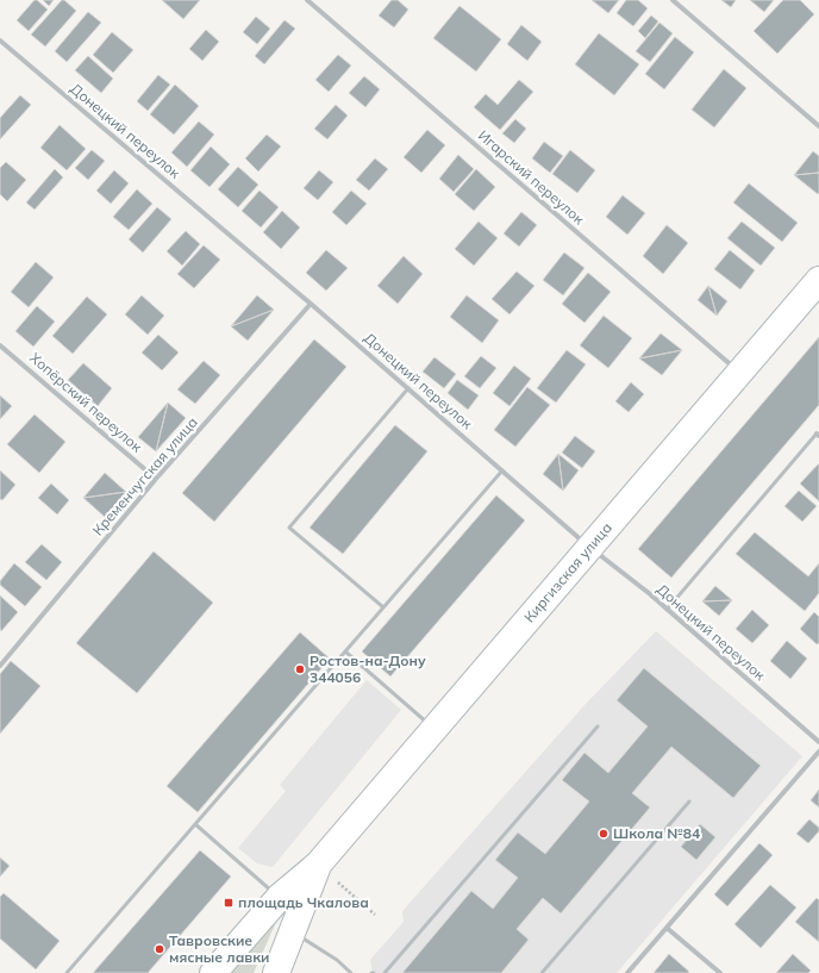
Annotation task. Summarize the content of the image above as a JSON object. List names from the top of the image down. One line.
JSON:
{"streets":{"main road":["Киргизская улица"],"street":["Донецкий переулок","Игарский переулок","Хопёрский переулок","Кременчугская улица"]},"crossings":[["Донецкий переулок","Кременчугская улица"],["Донецкий переулок","Киргизская улица"],["Игарский переулок","Киргизская улица"],["Хопёрский переулок","Кременчугская улица"]],"places":{"other":["Ростов-на-Дону 344056","Школа №84","Тавровские мясные лавки"],"transit":["площадь Чкалова"]}}
